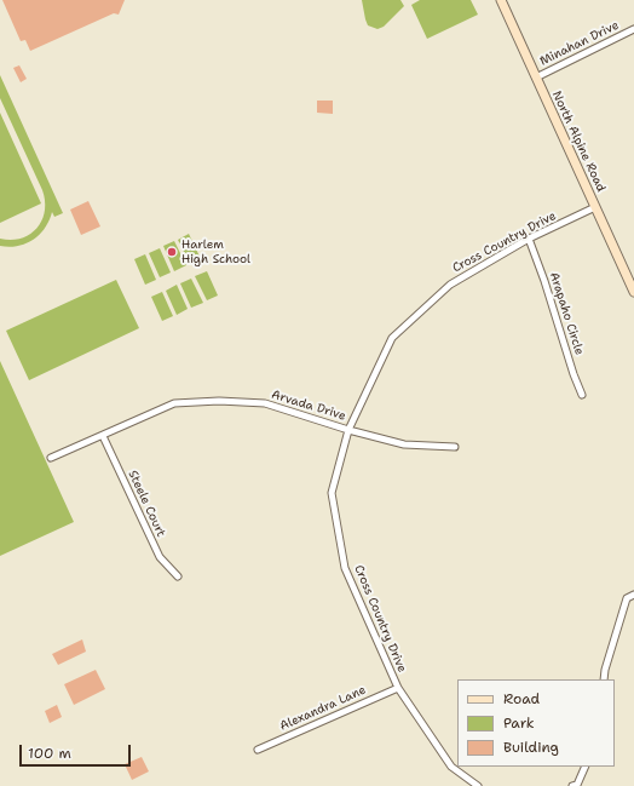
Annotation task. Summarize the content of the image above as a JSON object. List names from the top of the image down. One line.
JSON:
{"streets":{"main road":["North Alpine Road"],"street":["Minahan Drive","Cross Country Drive","Arapaho Circle","Arvada Drive","Steele Court","Alexandra Lane"]},"crossings":[["Minahan Drive","North Alpine Road"],["North Alpine Road","Cross Country Drive"],["Cross Country Drive","Arapaho Circle"],["Cross Country Drive","Arvada Drive"],["Cross Country Drive","Alexandra Lane"],["Arvada Drive","Steele Court"]],"places":["Harlem High School"],"legend":["Road","Park","Building"],"scale_bar":"100 m"}
